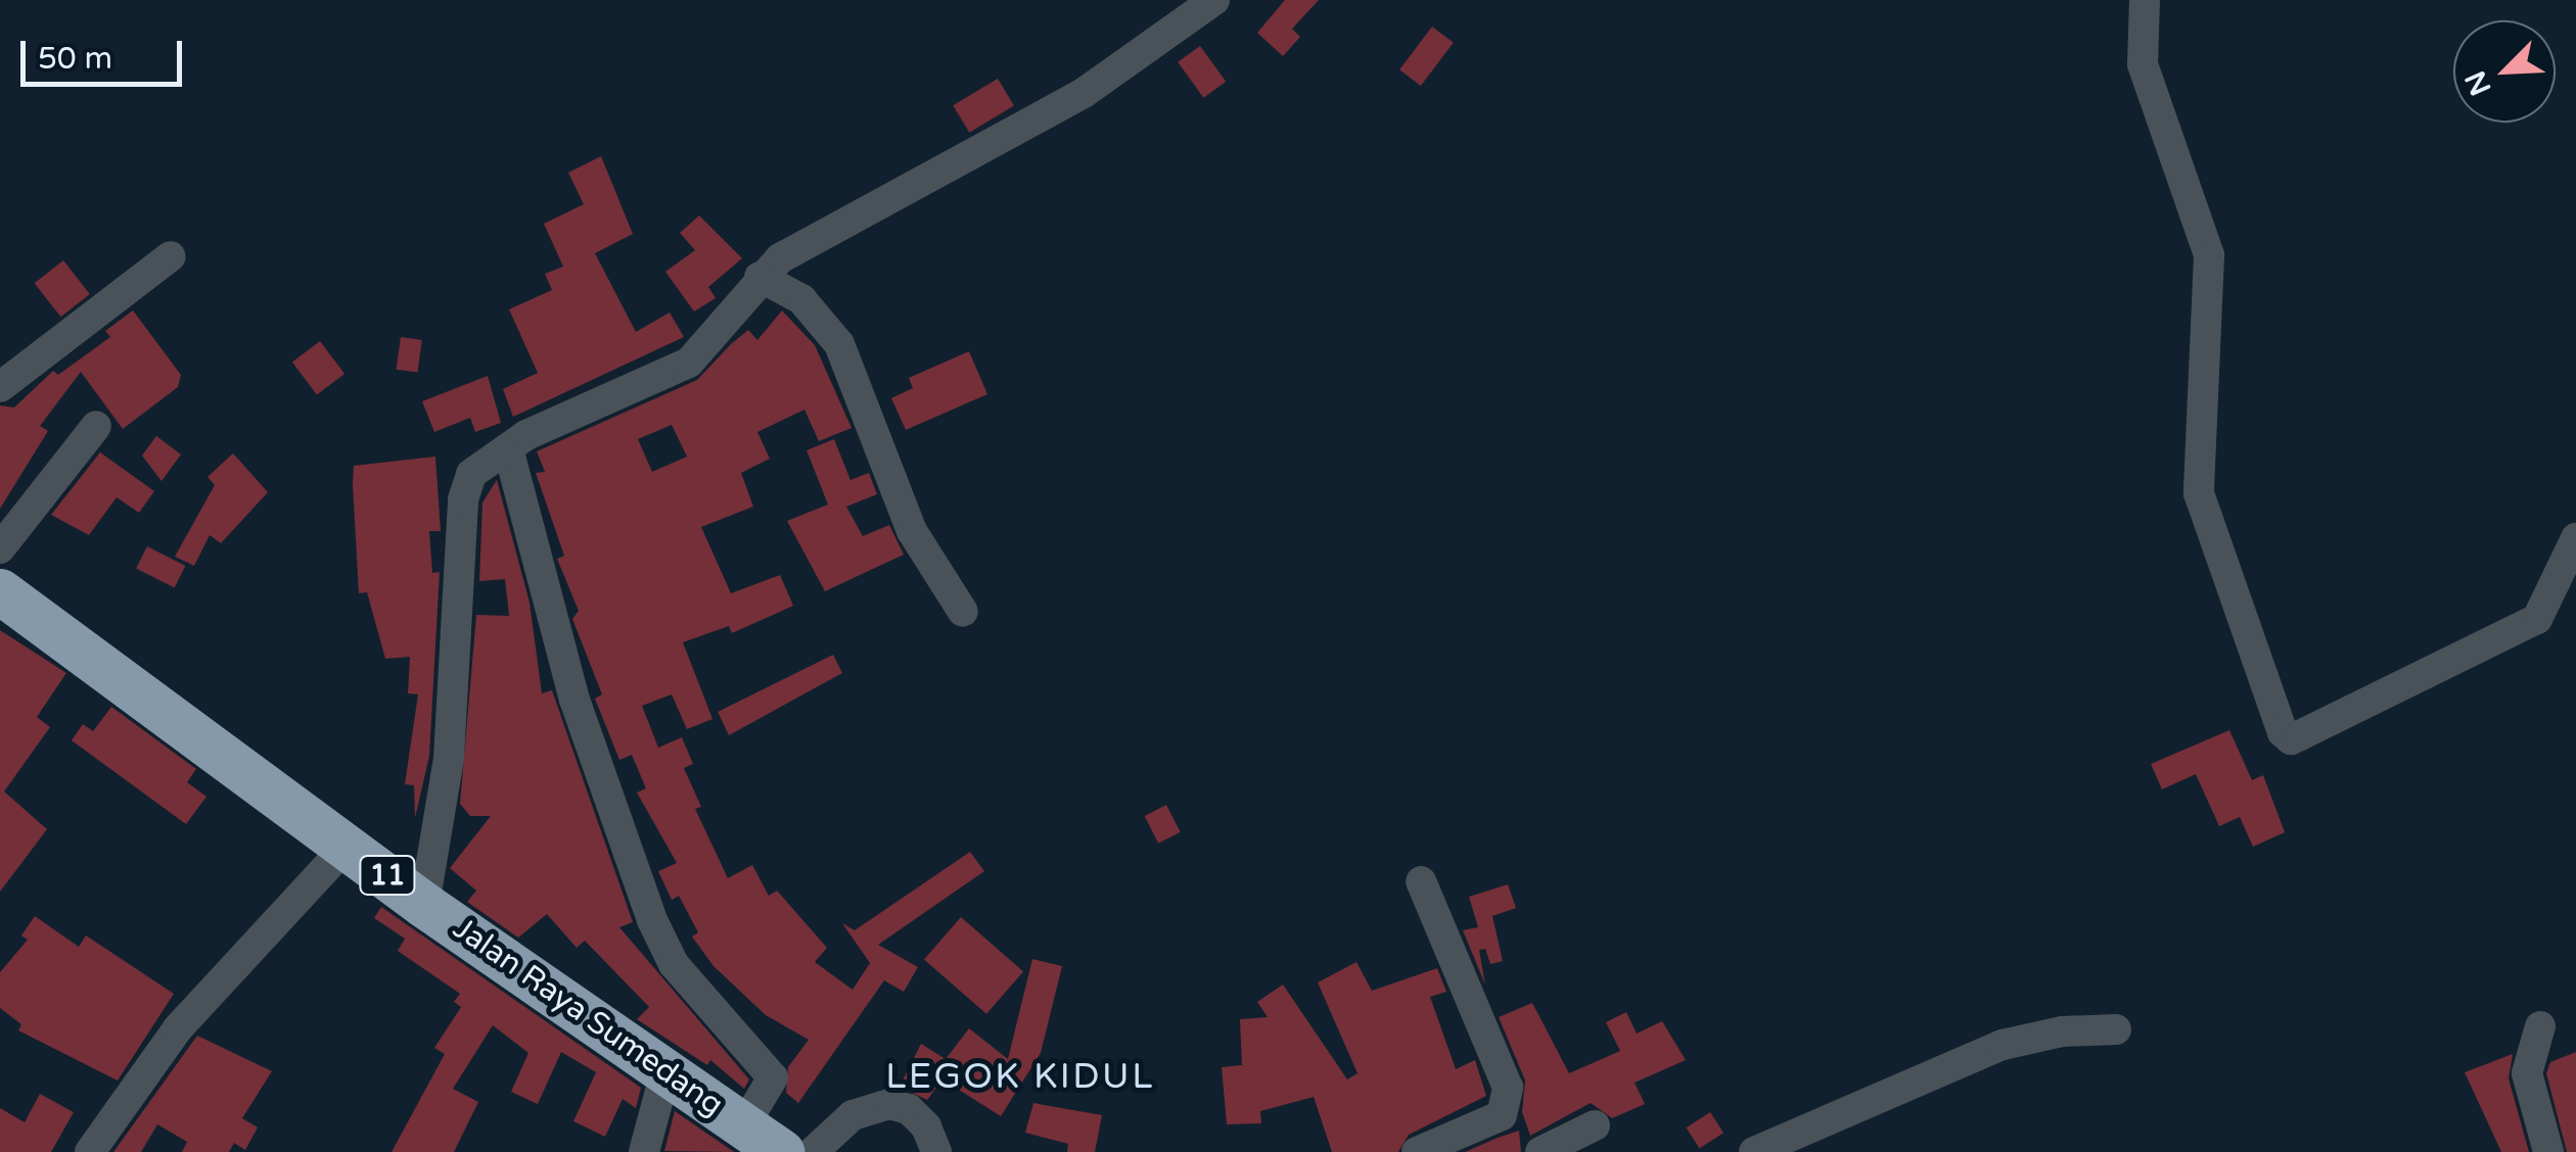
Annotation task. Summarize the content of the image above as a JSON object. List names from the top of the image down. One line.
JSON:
{"streets":{"highway":["11","Jalan Raya Sumedang"]},"districts":["LEGOK KIDUL"],"scale_bar":"50 m","north":"bottom left"}
